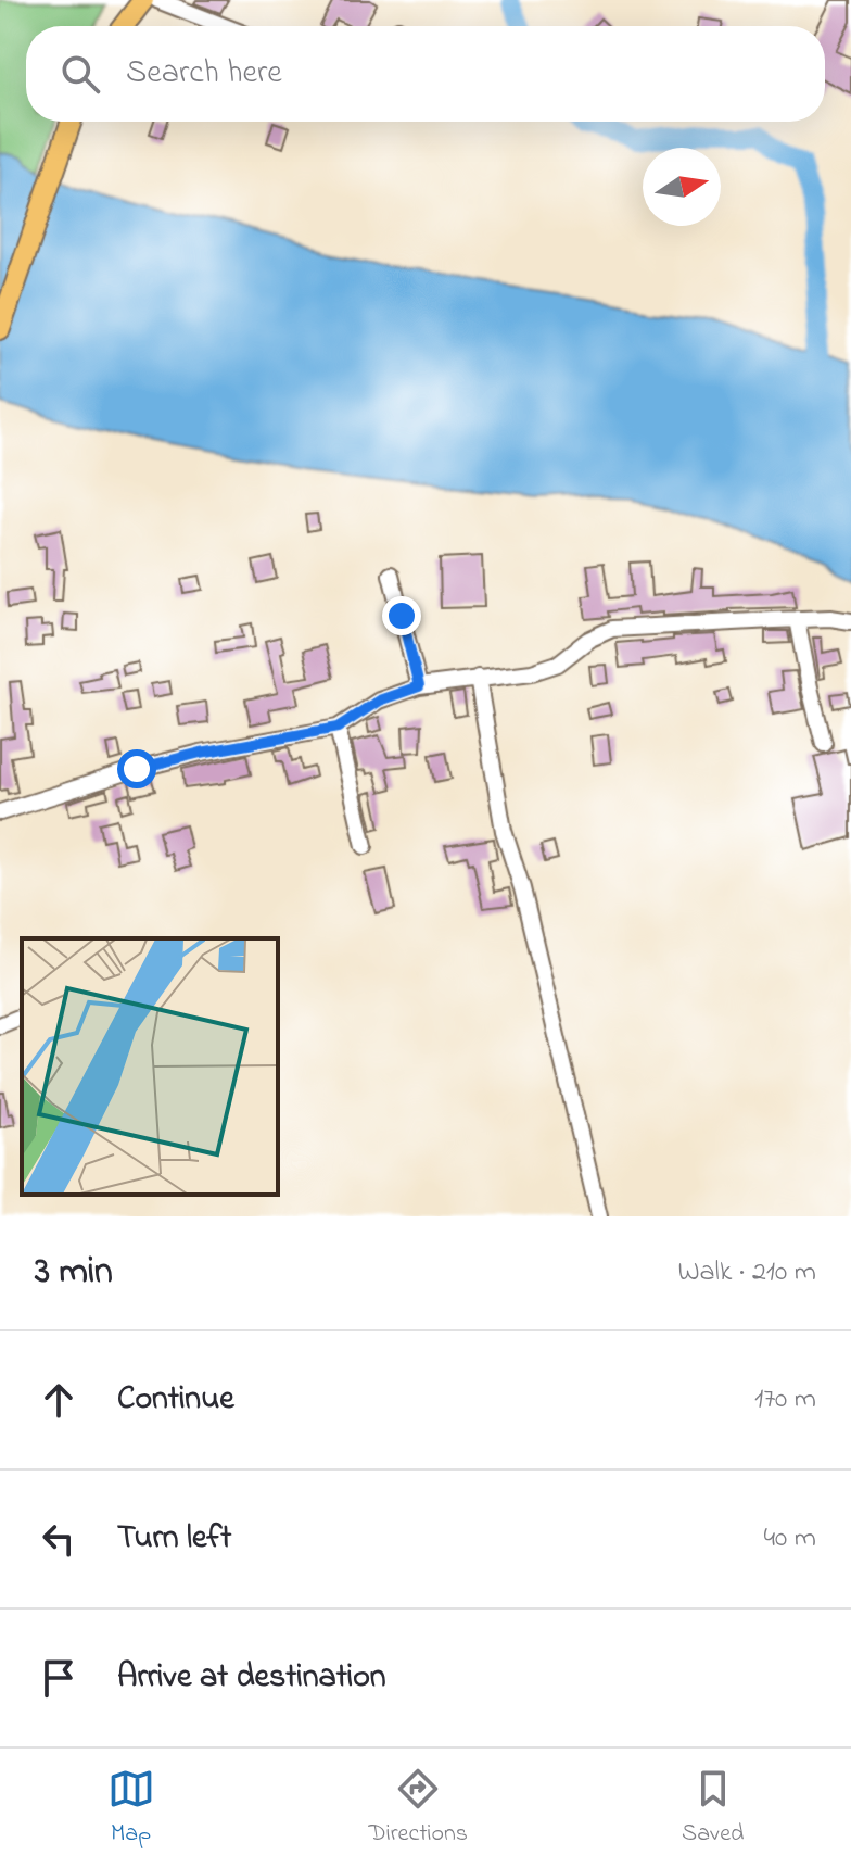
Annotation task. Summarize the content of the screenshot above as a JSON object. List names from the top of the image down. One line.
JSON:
{"north":"right","page":{"search":"Search here","heading":["3 min","Walk · 210 m"],"list":[["Continue","170 m"],["Turn left","40 m"],"Arrive at destination"],"nav":["Map","Directions","Saved"]}}
